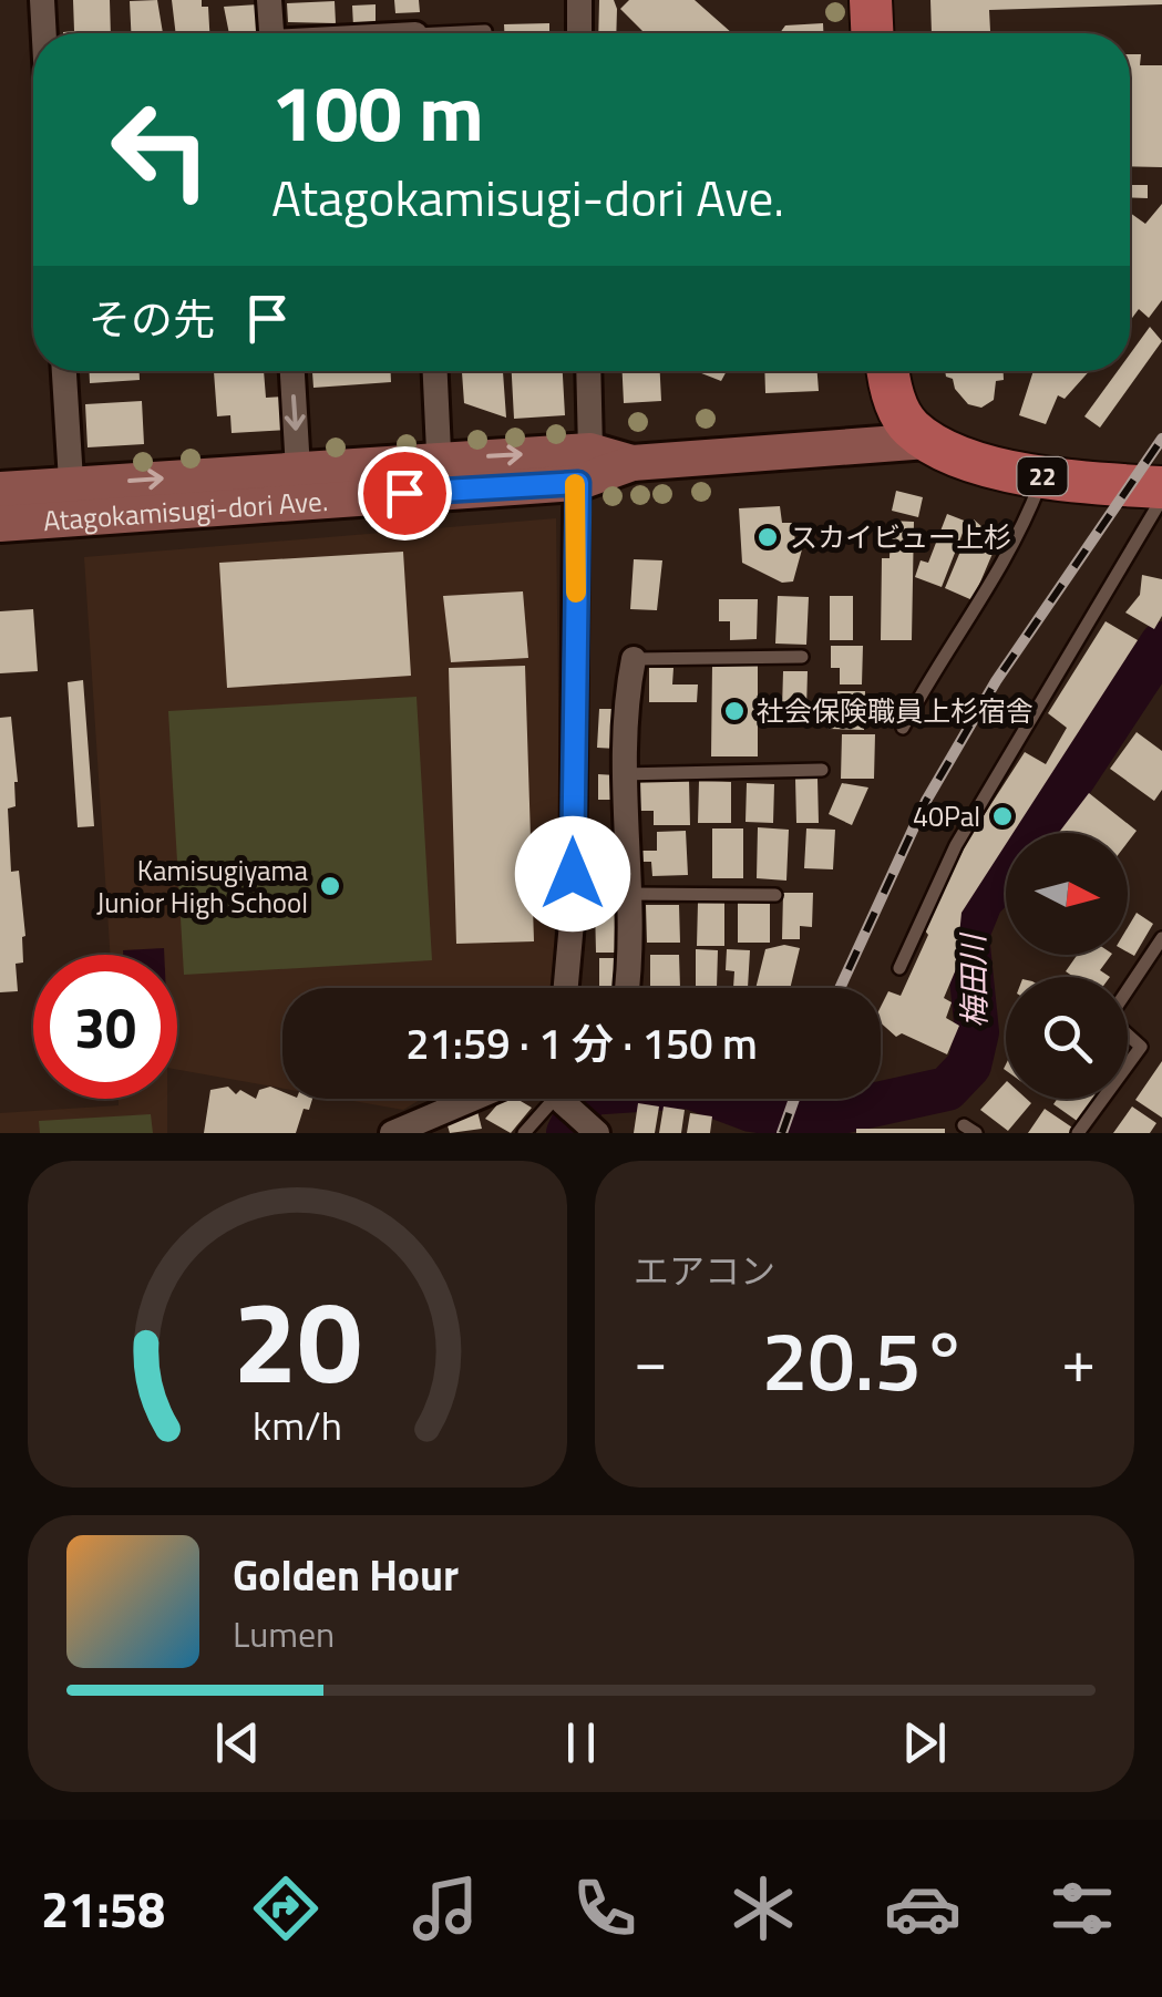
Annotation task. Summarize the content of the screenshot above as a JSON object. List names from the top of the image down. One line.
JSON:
{"streets":{"main road":["22"],"street":["Atagokamisugi-dori Ave."]},"crossings":[["22","Atagokamisugi-dori Ave."]],"water":["梅田川"],"places":["スカイビュー上杉","社会保険職員上杉宿舎","40Pal","Kamisugiyama Junior High School"],"north":"right","page":{"turn":["100 m","Atagokamisugi-dori Ave."],"then":"その先","limit":"30","trip":"21:59 · 1 分 · 150 m","tile":"エアコン","heat":["−","20.5°","+"],"song":["Golden Hour","Lumen"],"tabs":"21:58","gauge":["20","km/h"]}}
